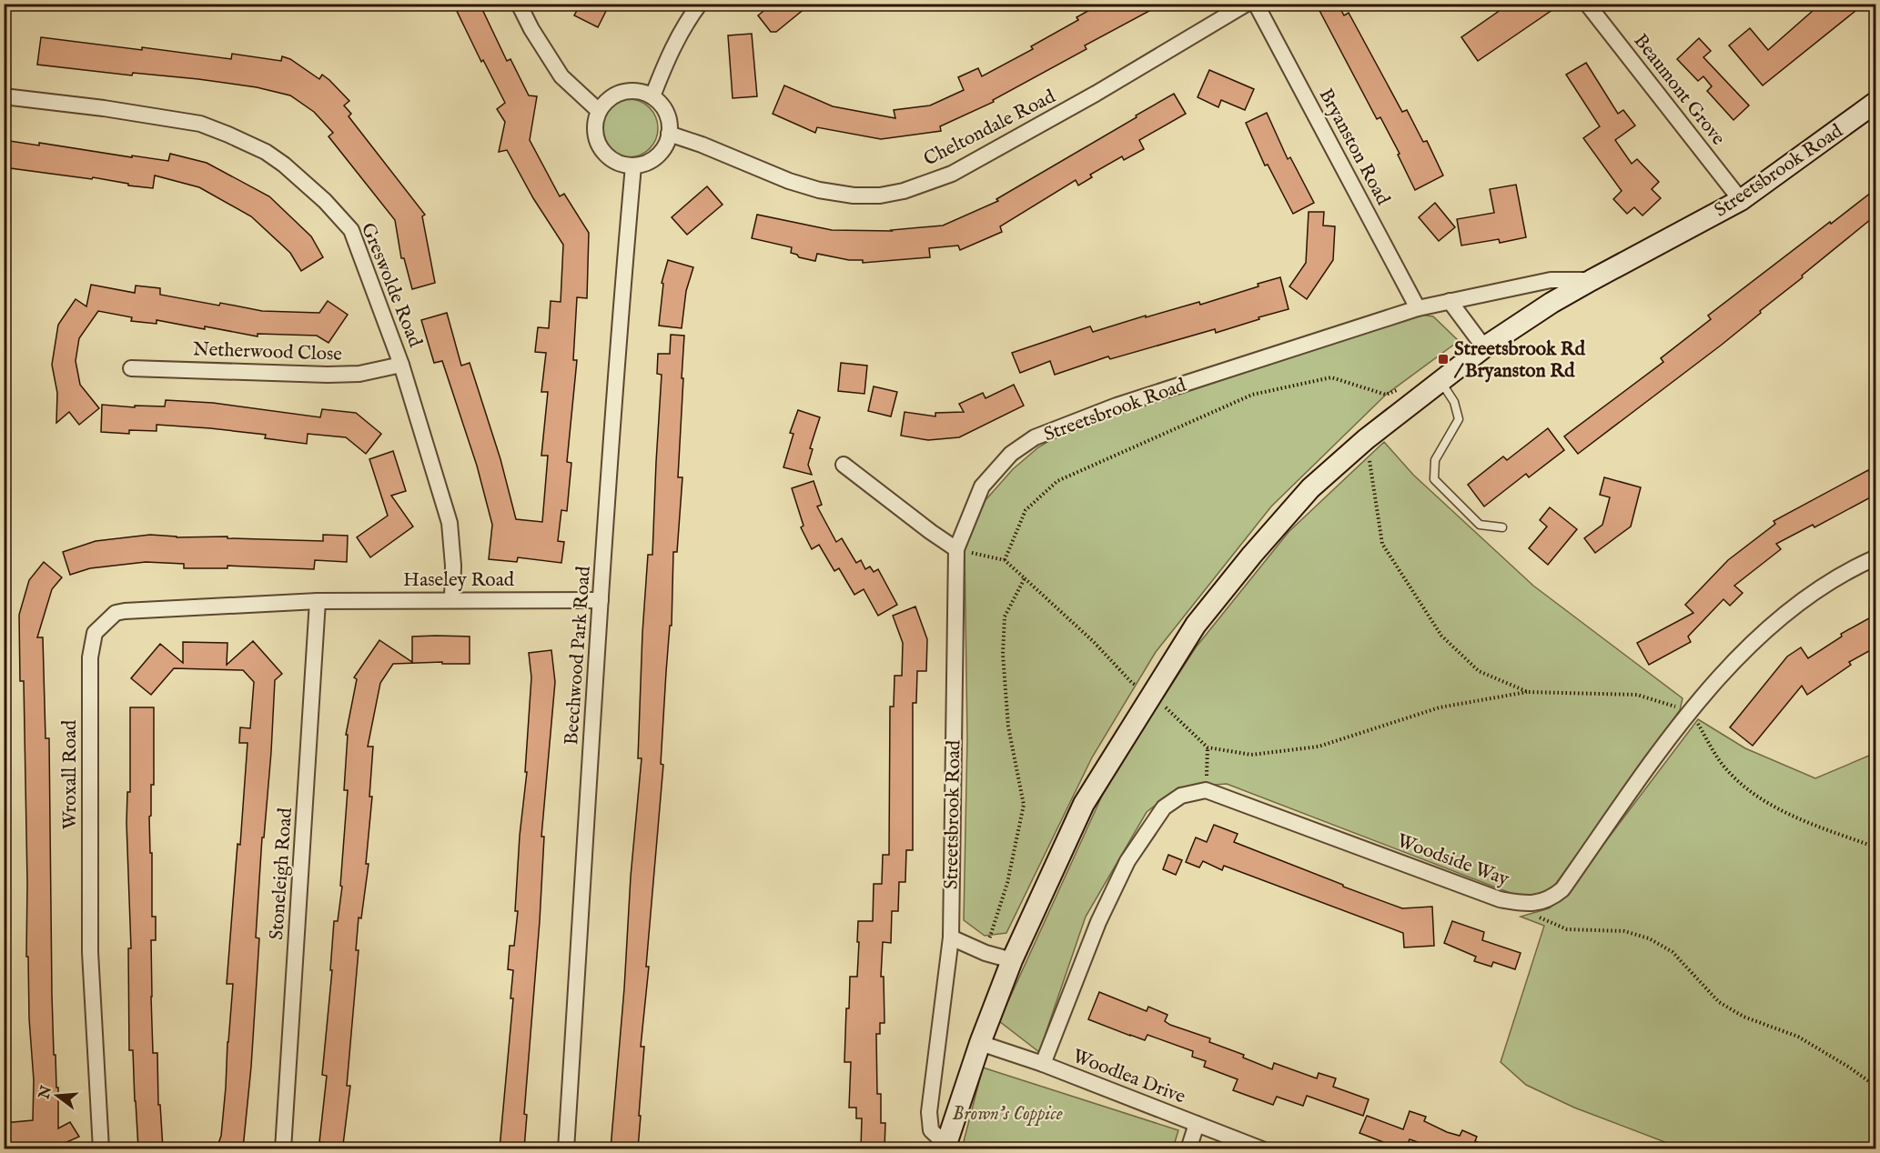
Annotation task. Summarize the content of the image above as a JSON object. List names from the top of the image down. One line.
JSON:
{"streets":{"main road":["Streetsbrook Road"],"street":["Beaumont Grove","Cheltondale Road","Bryanston Road","Greswolde Road","Netherwood Close","Haseley Road","Beechwood Park Road","Wroxall Road","Woodside Way","Stoneleigh Road","Woodlea Drive"]},"crossings":[["Beaumont Grove","Streetsbrook Road"],["Cheltondale Road","Beechwood Park Road"],["Bryanston Road","Streetsbrook Road"],["Streetsbrook Road","Woodlea Drive"],["Greswolde Road","Netherwood Close"],["Greswolde Road","Haseley Road"],["Haseley Road","Beechwood Park Road"],["Haseley Road","Wroxall Road"],["Haseley Road","Stoneleigh Road"],["Wroxall Road","Stoneleigh Road"]],"parks":["Brown's Coppice"],"places":{"transit":["Streetsbrook Rd / Bryanston Rd"]},"north":"left"}
